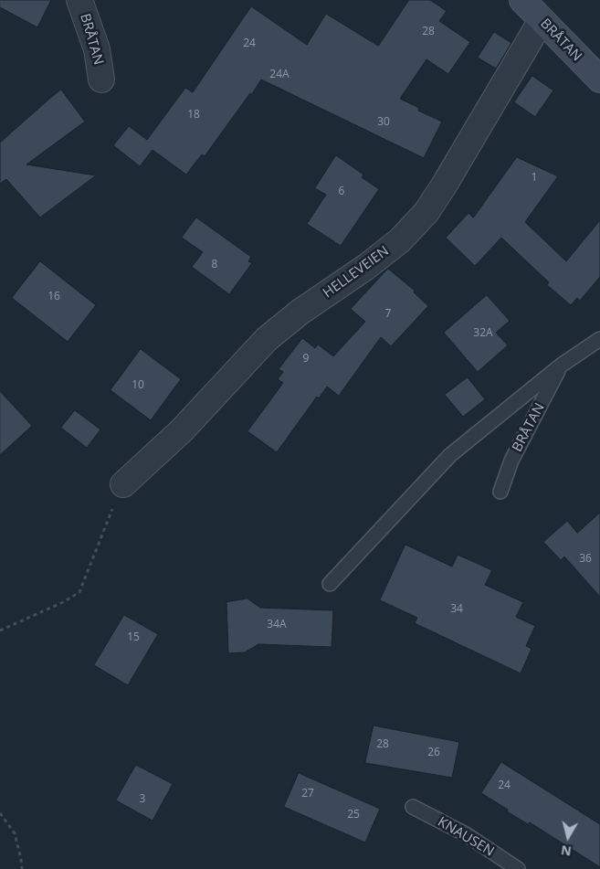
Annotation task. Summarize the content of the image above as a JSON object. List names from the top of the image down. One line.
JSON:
{"streets":{"main road":["BRÅTAN"],"street":["HELLEVEIEN"],"lane":["KNAUSEN"]},"crossings":[["BRÅTAN","HELLEVEIEN"]],"house_numbers":["28","24","24A","18","30","1","6","8","16","7","32A","9","10","36","34","34A","15","28","26","24","27","3","25"],"north":"bottom"}
